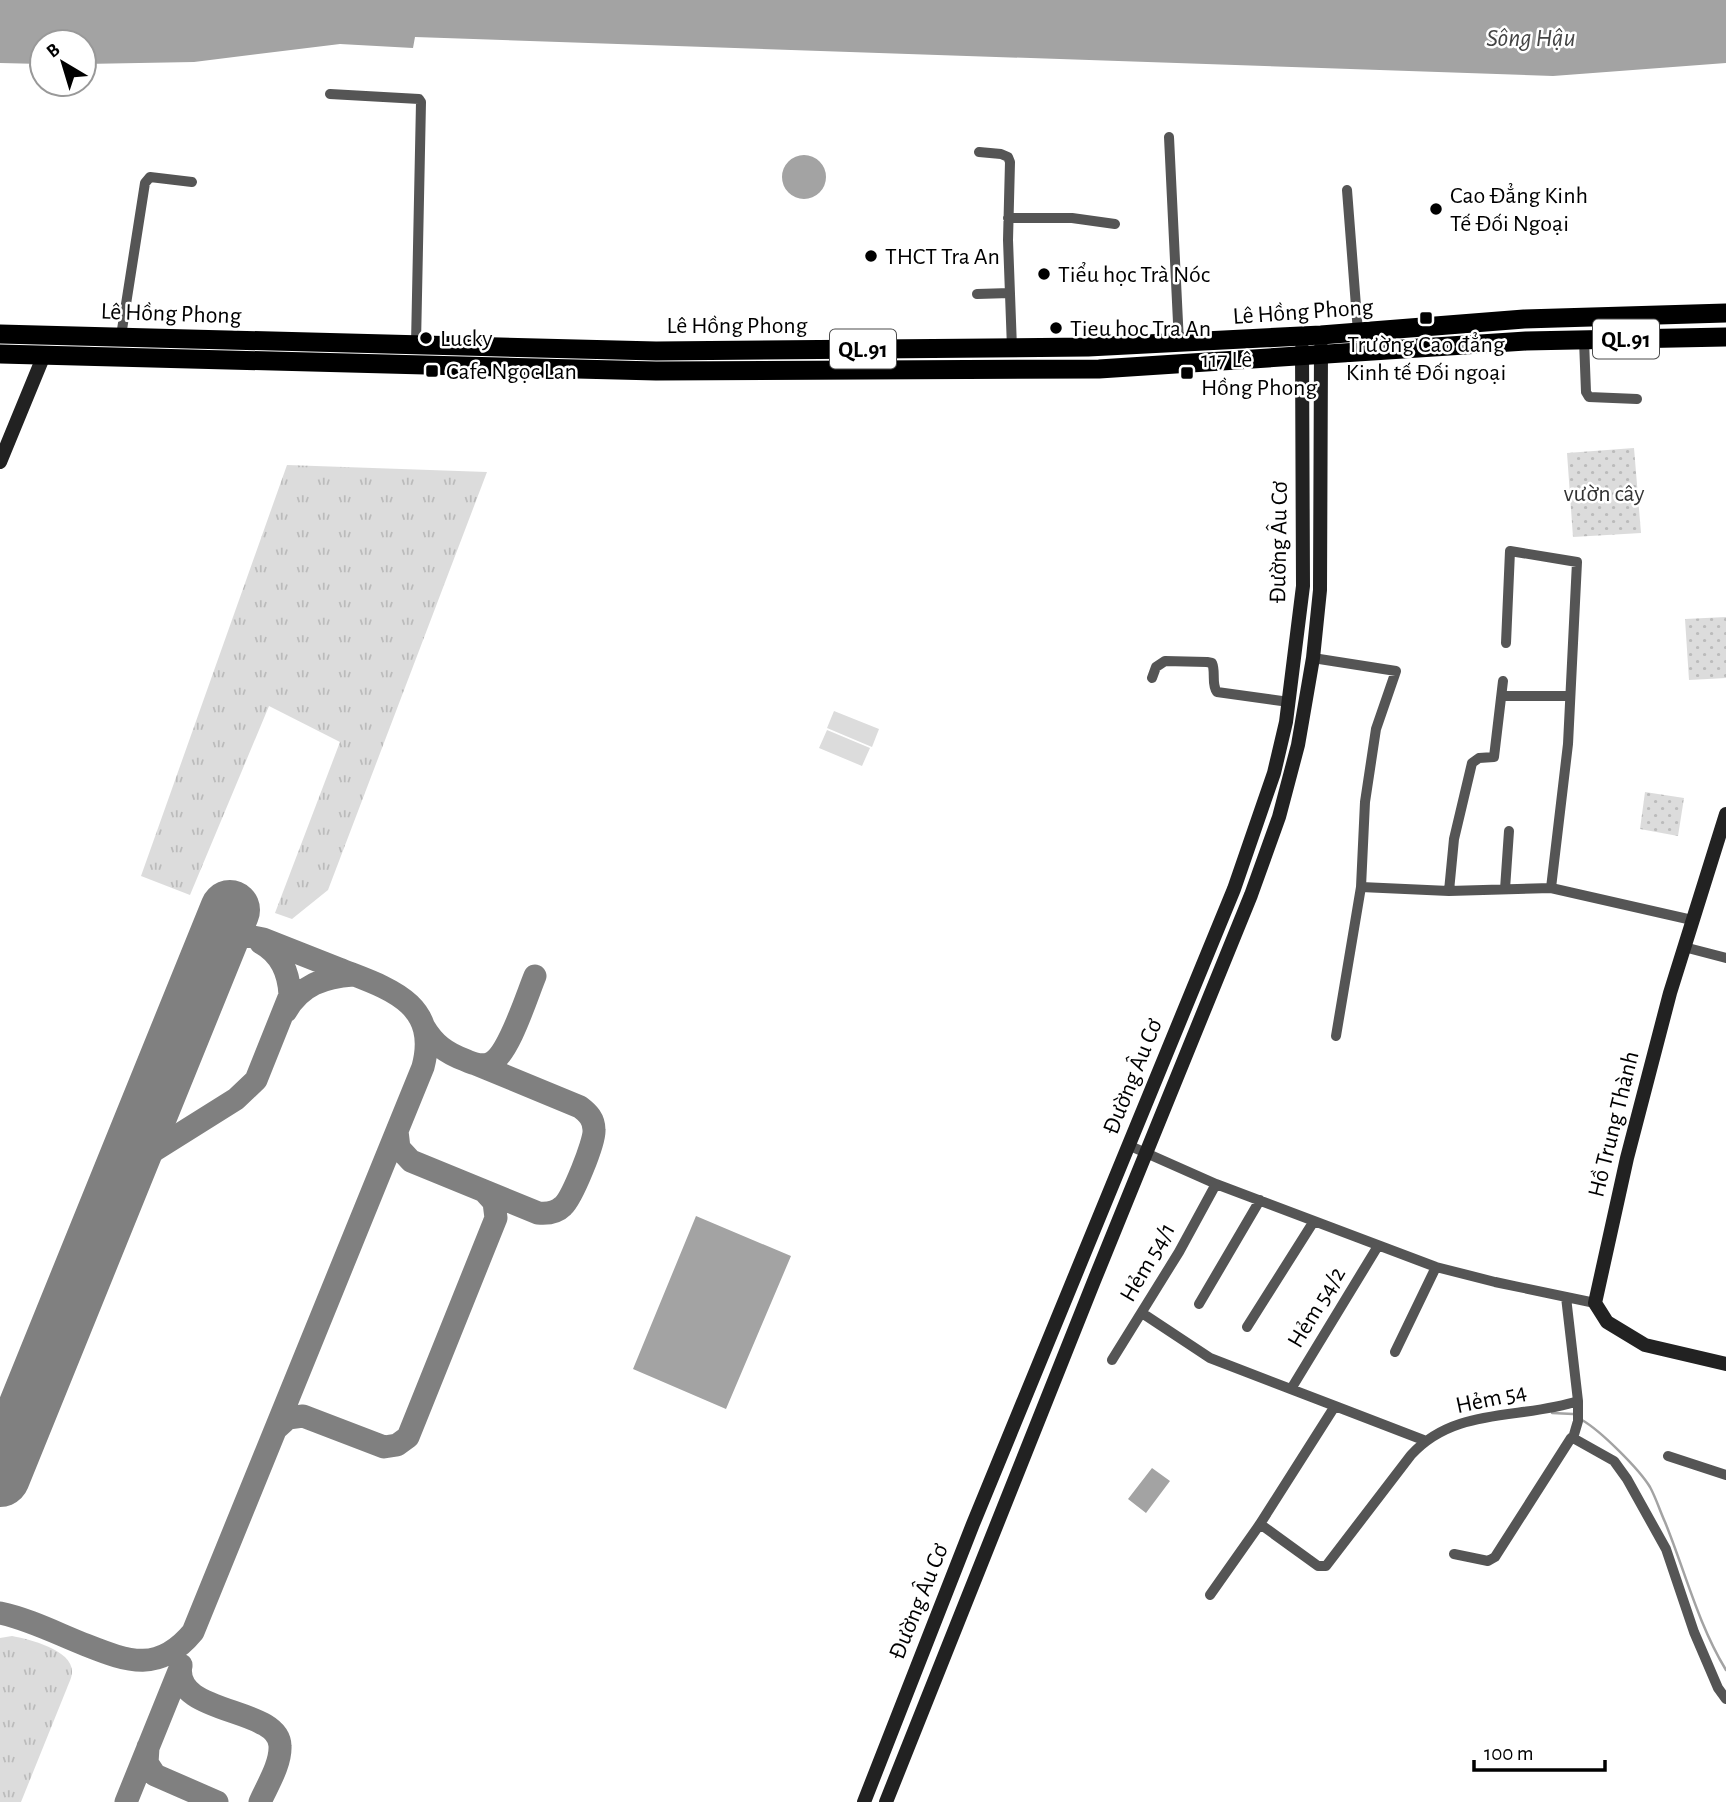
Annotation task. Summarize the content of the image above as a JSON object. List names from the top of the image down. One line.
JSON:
{"streets":{"highway":["Lê Hồng Phong","QL.91"],"street":["Đường Âu Cơ","Hồ Trung Thành","Hẻm 54/1","Hẻm 54/2","Hẻm 54"]},"crossings":[["Lê Hồng Phong","Đường Âu Cơ"]],"water":["Sông Hậu"],"parks":["vườn cây"],"places":{"other":["Cao Đẳng Kinh Tế Đối Ngoại","THCT Tra An","Tiểu học Trà Nóc","Tieu hoc Tra An","Lucky"],"transit":["Trường Cao đẳng Kinh tế Đối ngoại","Cafe Ngọc Lan","117 Lê Hồng Phong"]},"scale_bar":"100 m","north":"top left"}
